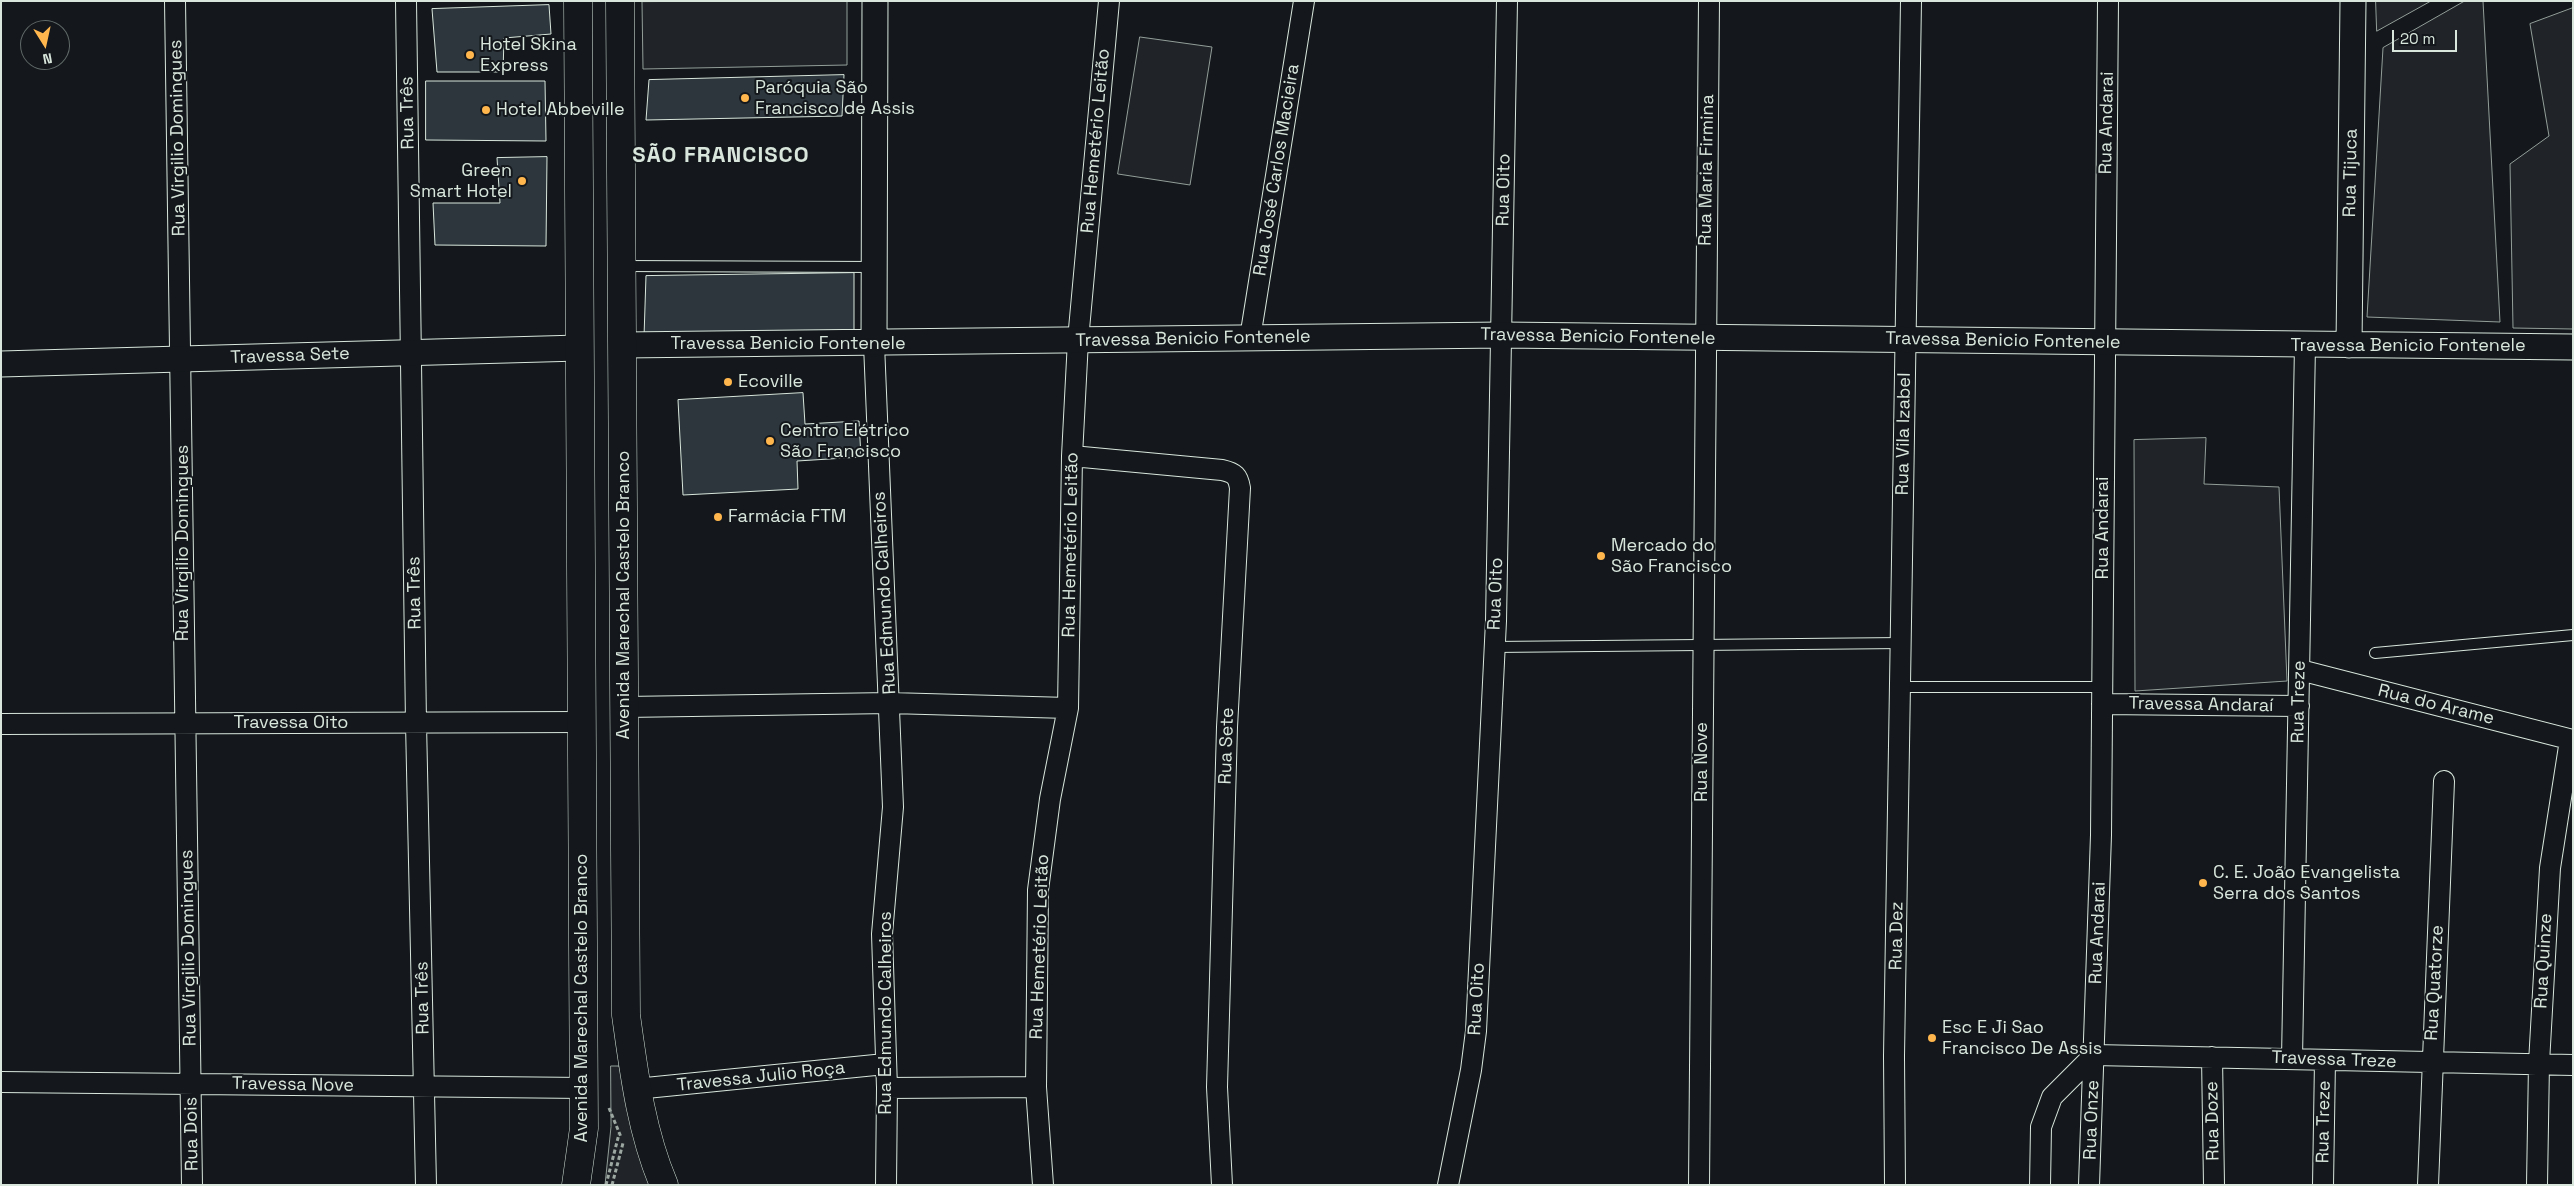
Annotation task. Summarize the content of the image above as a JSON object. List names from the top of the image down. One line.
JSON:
{"streets":{"main road":["Avenida Marechal Castelo Branco"],"street":["Rua Três","Rua Andarai","Rua Virgilio Domingues","Rua Hemetério Leitão","Rua José Carlos Macieira","Rua Maria Firmina","Rua Tijuca","Rua Oito","Travessa Benicio Fontenele","Travessa Sete","Rua Vila Izabel","Rua Edmundo Calheiros","Rua Treze","Travessa Andaraí","Rua do Arame","Travessa Oito","Rua Sete","Rua Nove","Rua Dez","Rua Quinze","Rua Quatorze","Travessa Treze","Travessa Julio Roça","Travessa Nove","Rua Onze","Rua Doze","Rua Dois"]},"crossings":[["Rua Três","Travessa Sete"],["Rua Três","Travessa Oito"],["Rua Três","Travessa Nove"],["Rua Andarai","Travessa Benicio Fontenele"],["Rua Andarai","Travessa Andaraí"],["Rua Andarai","Travessa Treze"],["Rua Andarai","Rua Onze"],["Rua Virgilio Domingues","Travessa Sete"],["Rua Virgilio Domingues","Travessa Oito"],["Rua Virgilio Domingues","Travessa Nove"],["Rua Virgilio Domingues","Rua Dois"],["Rua Hemetério Leitão","Travessa Benicio Fontenele"],["Rua Hemetério Leitão","Rua Sete"],["Rua José Carlos Macieira","Travessa Benicio Fontenele"],["Rua Maria Firmina","Travessa Benicio Fontenele"],["Rua Maria Firmina","Rua Nove"],["Rua Tijuca","Travessa Benicio Fontenele"],["Rua Oito","Travessa Benicio Fontenele"],["Travessa Benicio Fontenele","Rua Vila Izabel"],["Travessa Benicio Fontenele","Rua Edmundo Calheiros"],["Travessa Benicio Fontenele","Avenida Marechal Castelo Branco"],["Travessa Benicio Fontenele","Rua Treze"],["Travessa Benicio Fontenele","Rua Nove"],["Travessa Sete","Avenida Marechal Castelo Branco"],["Rua Vila Izabel","Rua Dez"],["Rua Edmundo Calheiros","Travessa Julio Roça"],["Avenida Marechal Castelo Branco","Travessa Oito"],["Avenida Marechal Castelo Branco","Travessa Julio Roça"],["Avenida Marechal Castelo Branco","Travessa Nove"],["Rua Treze","Travessa Andaraí"],["Rua Treze","Rua do Arame"],["Rua Treze","Travessa Treze"],["Rua do Arame","Rua Quinze"],["Rua Quinze","Travessa Treze"],["Rua Quatorze","Travessa Treze"],["Travessa Treze","Rua Onze"],["Travessa Treze","Rua Doze"],["Travessa Nove","Rua Dois"]],"districts":["SÃO FRANCISCO"],"places":["Hotel Skina Express","Paróquia São Francisco de Assis","Hotel Abbeville","Green Smart Hotel","Ecoville","Centro Elétrico São Francisco","Farmácia FTM","Mercado do São Francisco","C. E. João Evangelista Serra dos Santos","Esc E Ji Sao Francisco De Assis"],"scale_bar":"20 m","north":"bottom"}
